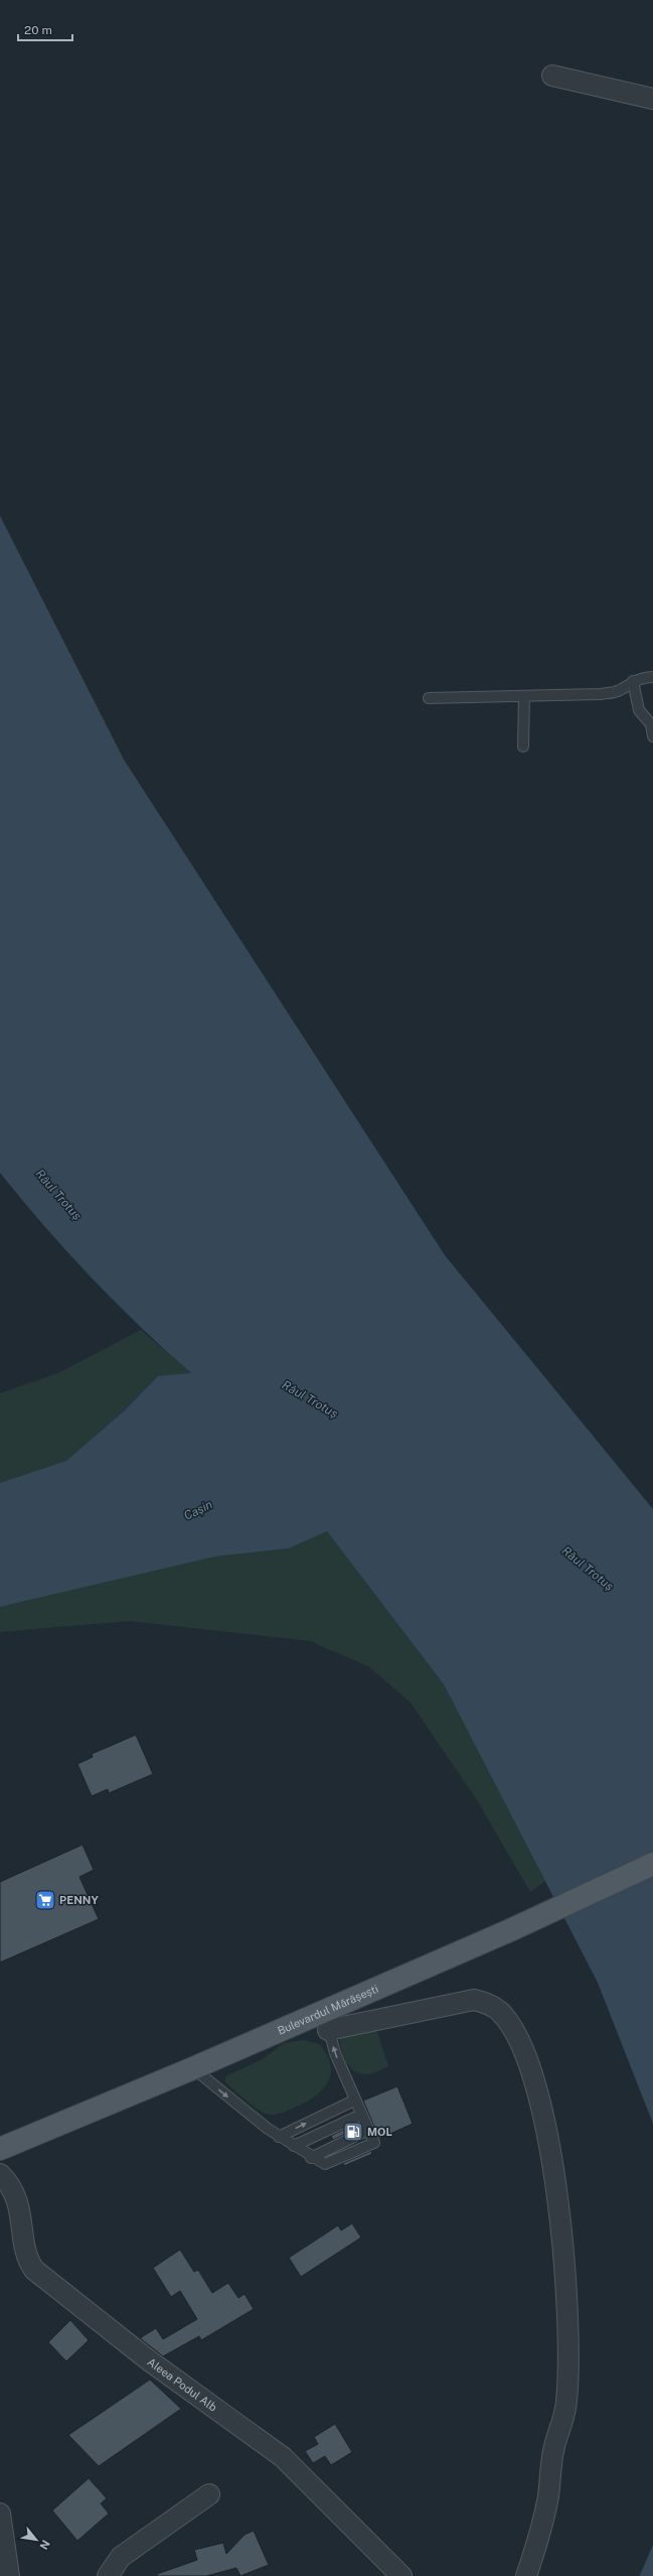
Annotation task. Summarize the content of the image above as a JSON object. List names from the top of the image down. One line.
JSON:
{"streets":{"main road":["Bulevardul Mărășești"],"street":["Aleea Podul Alb"]},"water":["Râul Trotuș","Cașin"],"places":{"supermarket":["PENNY"],"fuel station":["MOL"]},"scale_bar":"20 m","north":"bottom right"}
